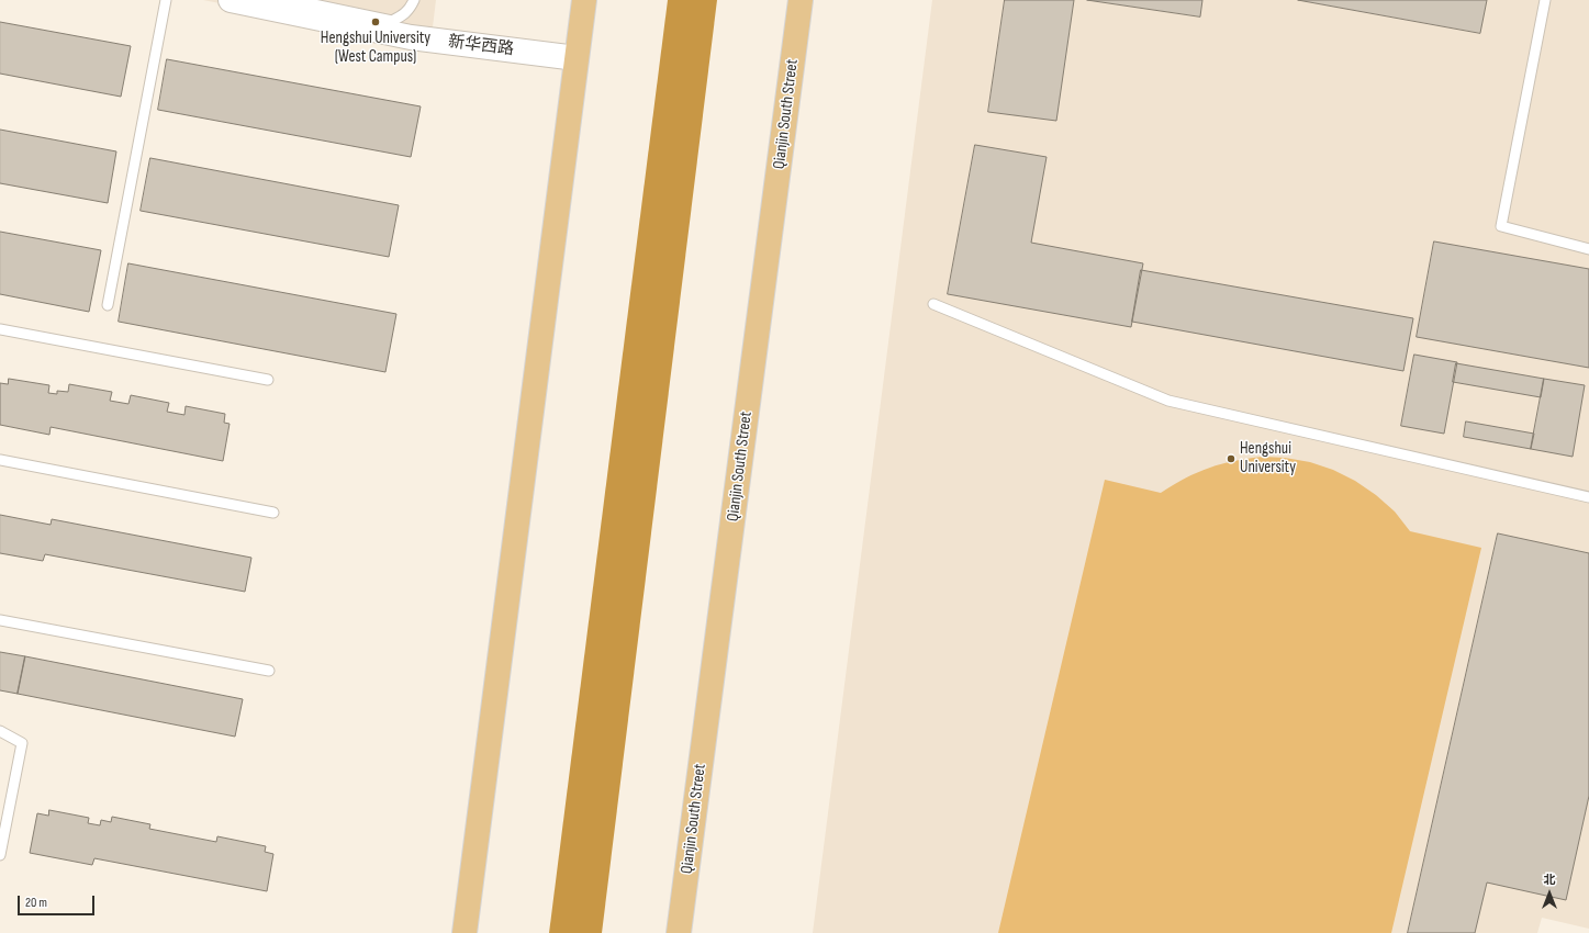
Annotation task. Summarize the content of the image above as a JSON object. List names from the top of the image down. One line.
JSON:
{"streets":{"main road":["Qianjin South Street"],"street":["新华西路"]},"places":["Hengshui University (West Campus)","Hengshui University"],"scale_bar":"20 m","north":"top"}
